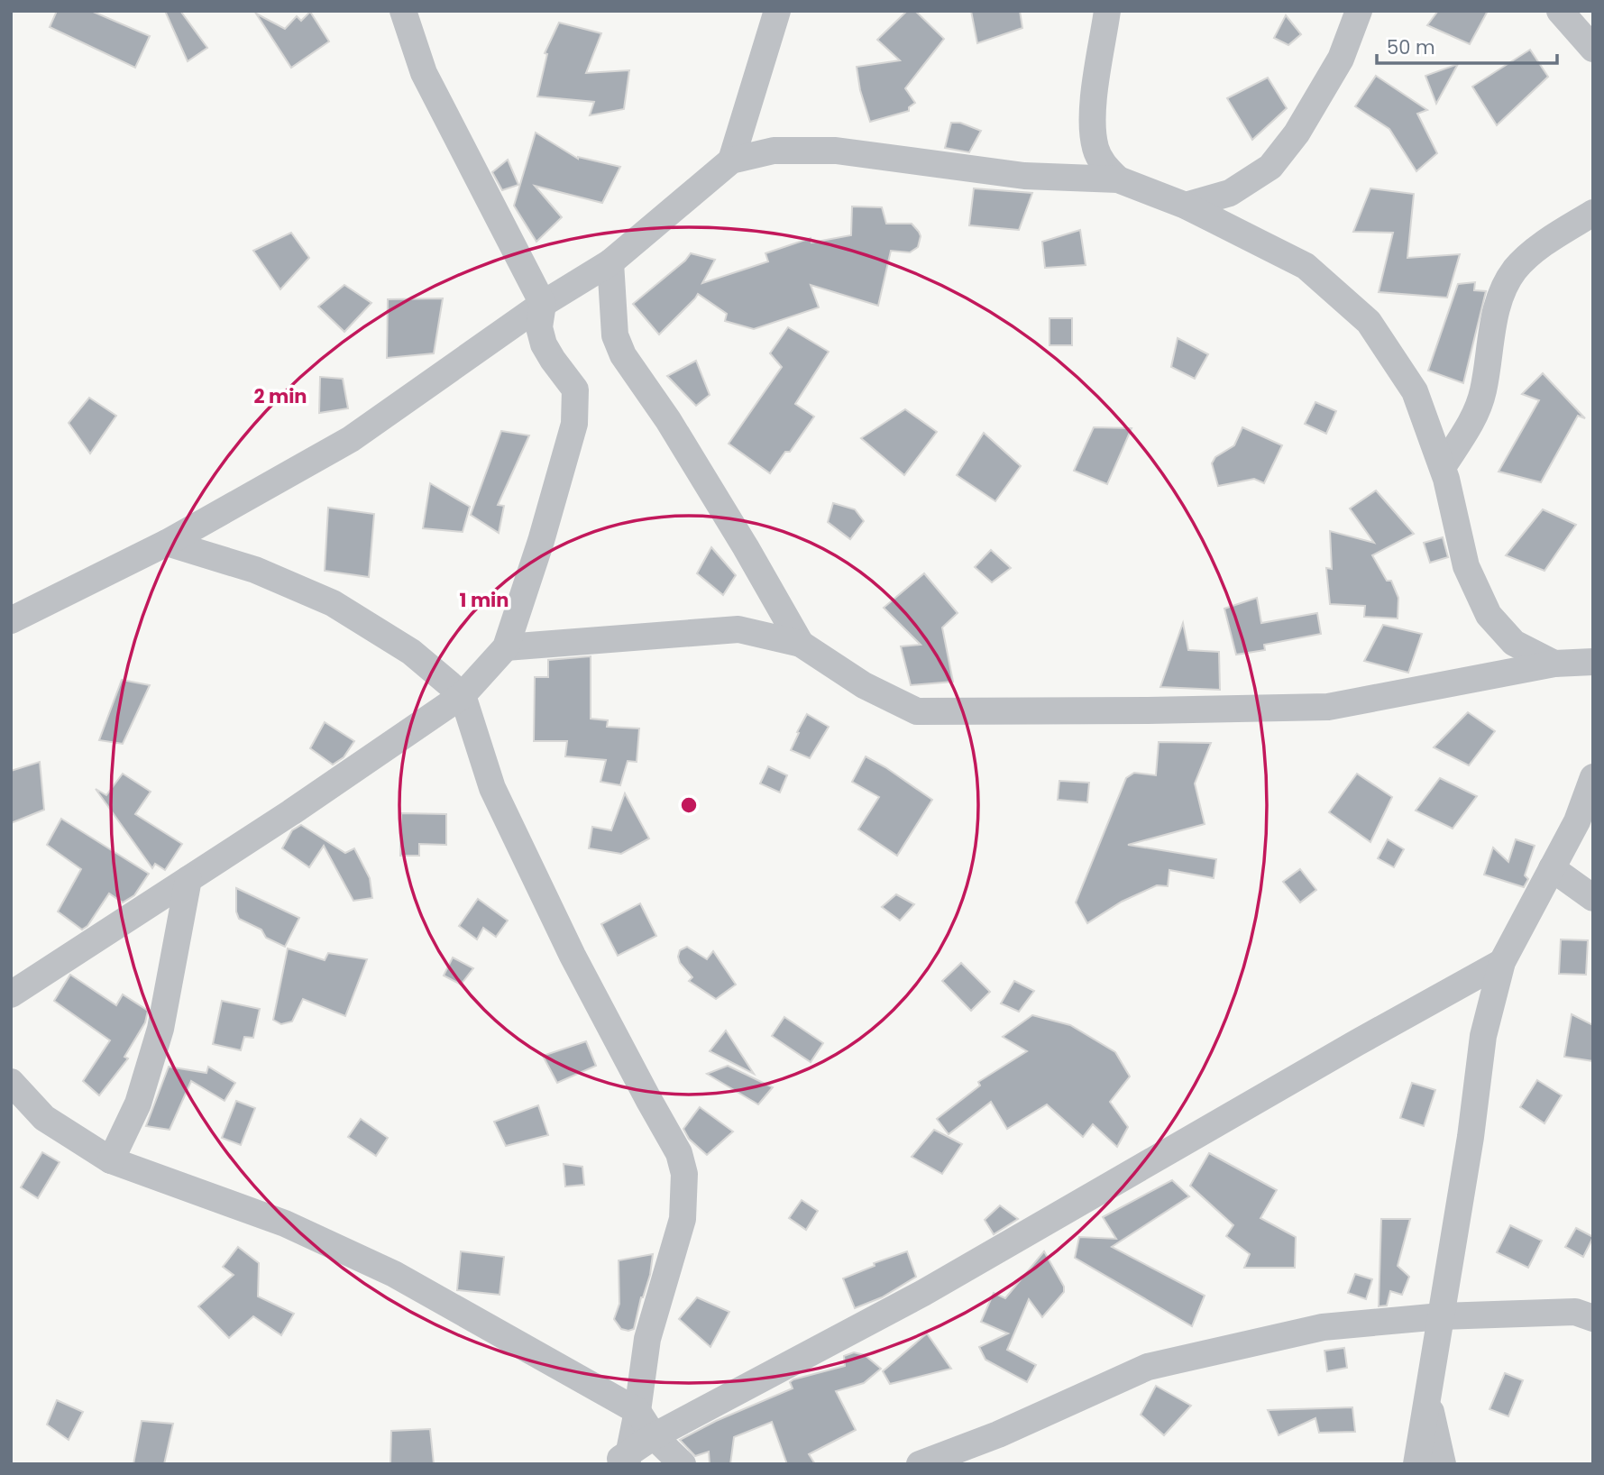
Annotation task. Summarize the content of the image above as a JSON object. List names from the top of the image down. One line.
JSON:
{"scale_bar":"50 m","rings":["2 min","1 min"]}
